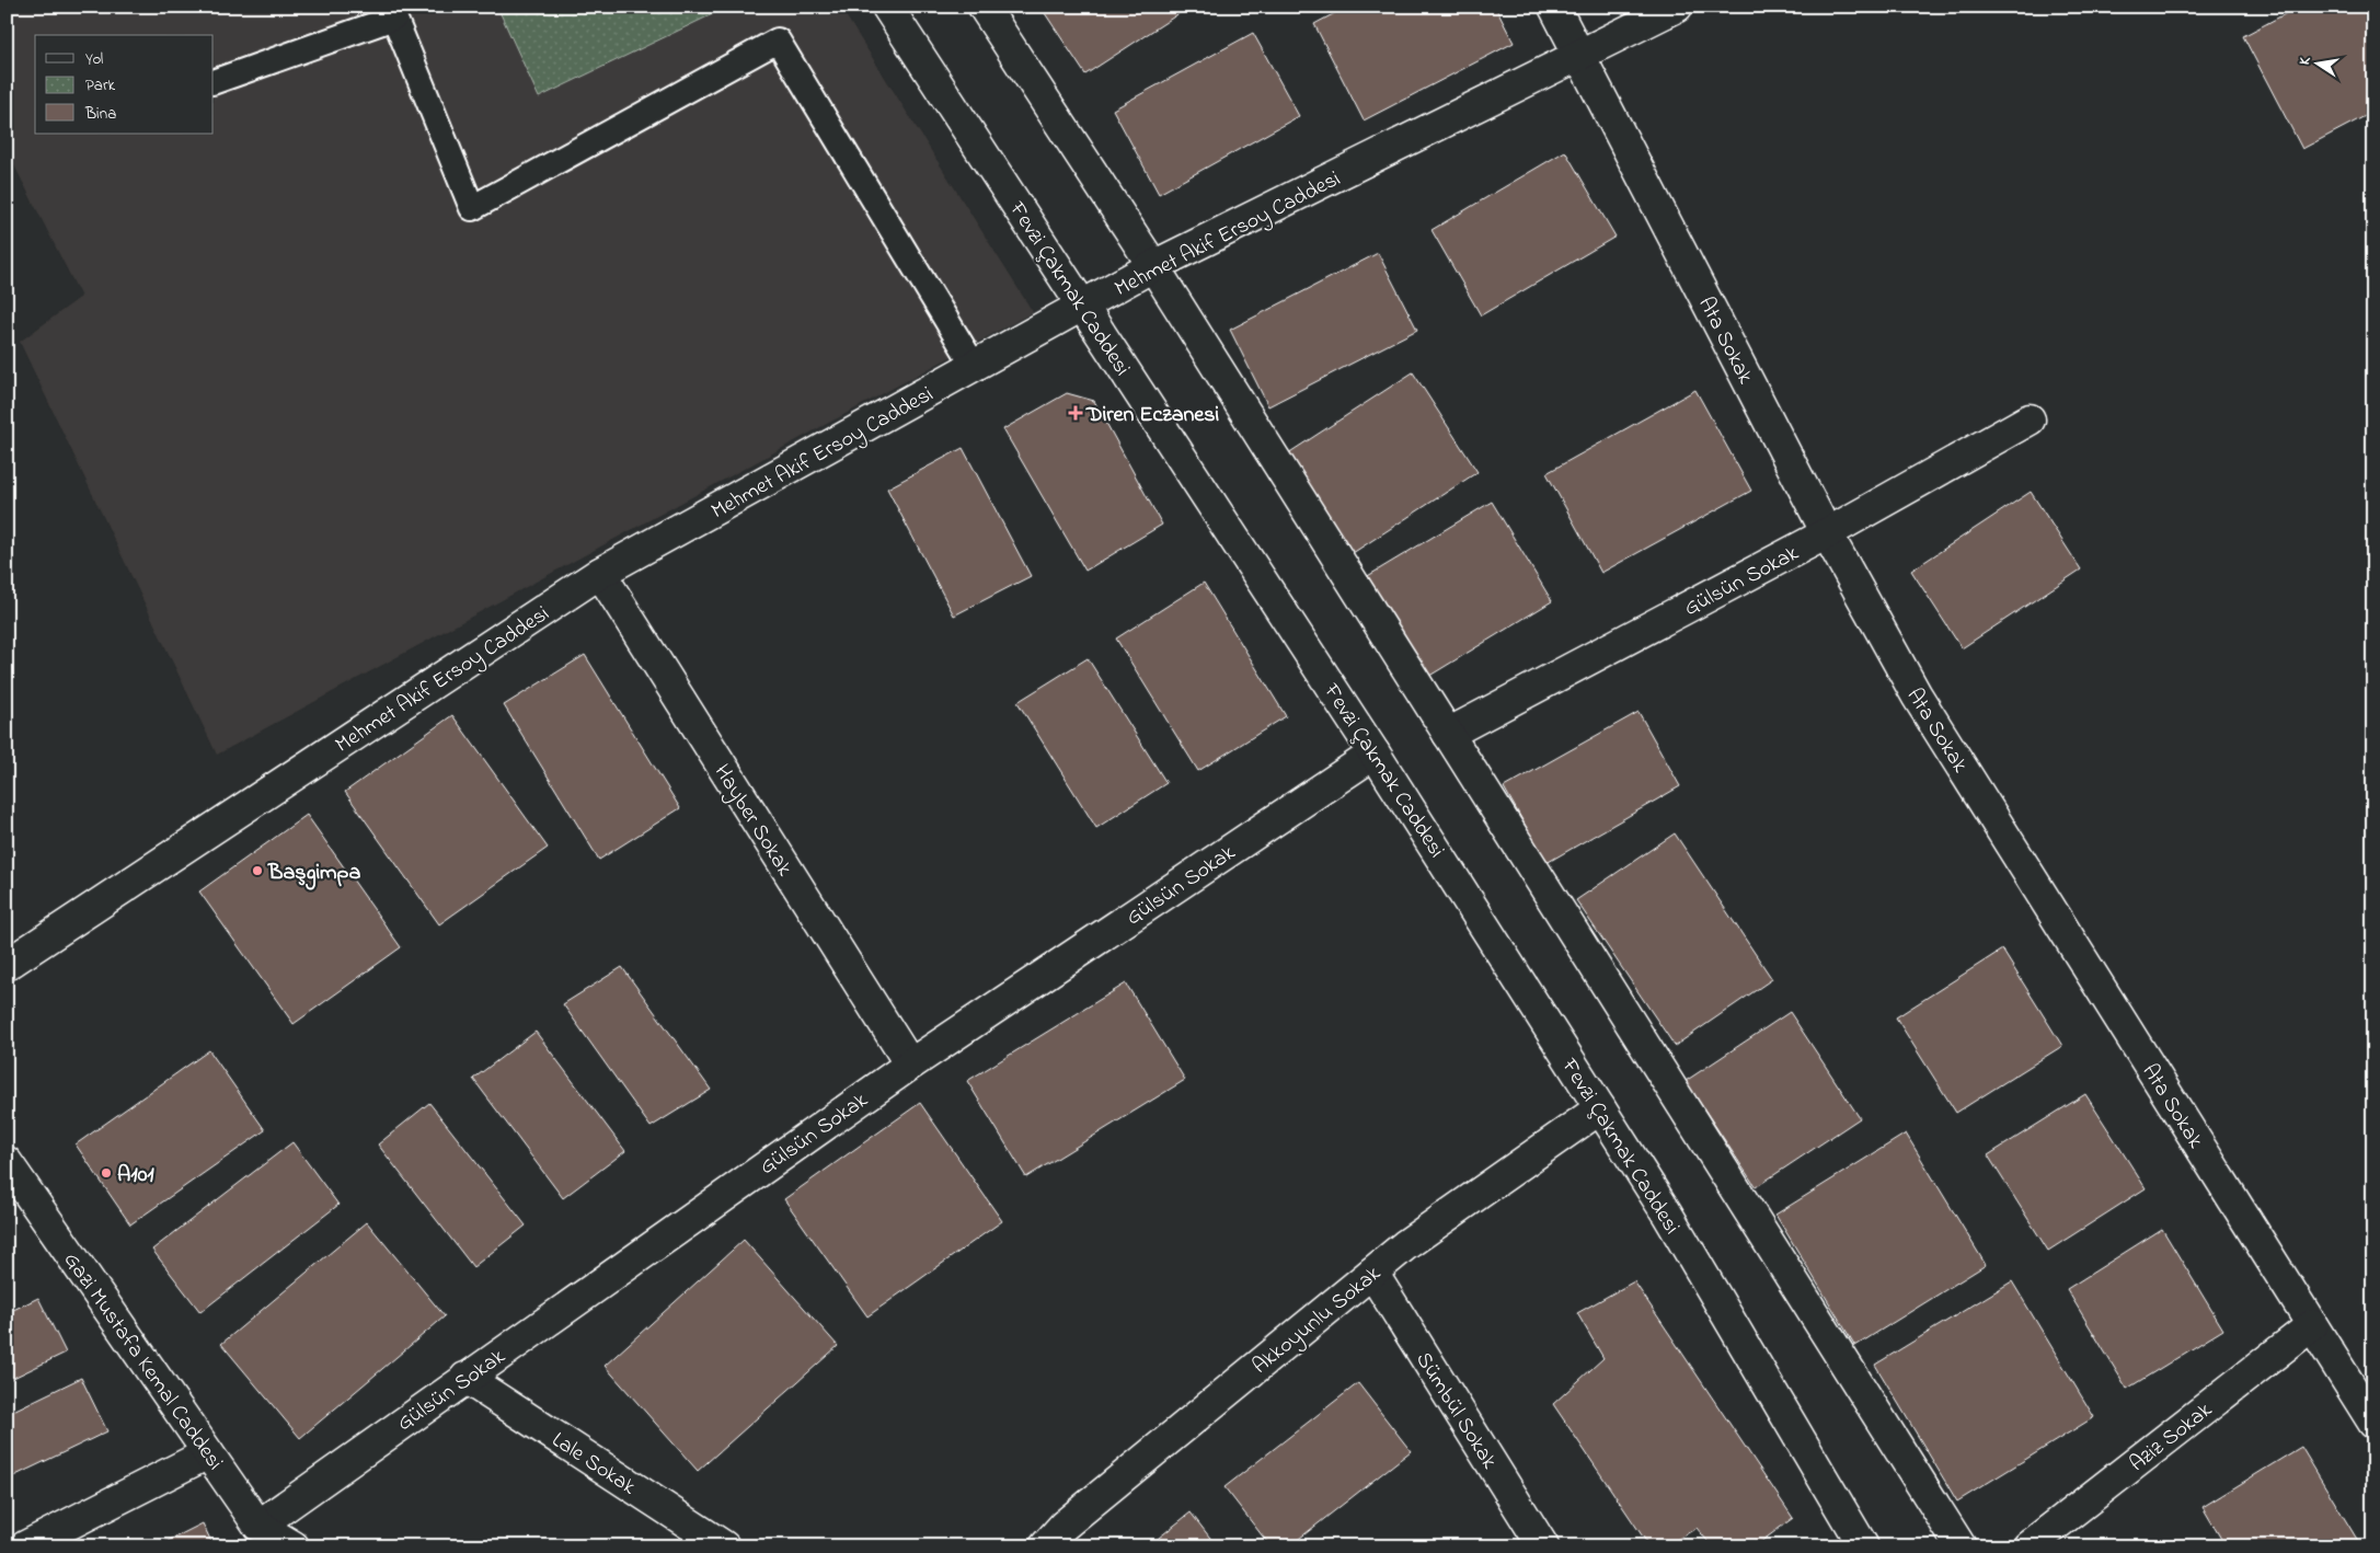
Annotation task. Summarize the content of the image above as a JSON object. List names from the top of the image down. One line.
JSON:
{"streets":{"street":["Mehmet Akif Ersoy Caddesi","Fevzi Çakmak Caddesi","Ata Sokak","Gülsün Sokak","Hayber Sokak","Akkoyunlu Sokak","Gazi Mustafa Kemal Caddesi","Sümbül Sokak","Aziz Sokak","Lale Sokak"]},"crossings":[["Mehmet Akif Ersoy Caddesi","Fevzi Çakmak Caddesi"],["Mehmet Akif Ersoy Caddesi","Ata Sokak"],["Mehmet Akif Ersoy Caddesi","Hayber Sokak"],["Fevzi Çakmak Caddesi","Gülsün Sokak"],["Fevzi Çakmak Caddesi","Akkoyunlu Sokak"],["Ata Sokak","Gülsün Sokak"],["Ata Sokak","Aziz Sokak"],["Gülsün Sokak","Hayber Sokak"],["Gülsün Sokak","Gazi Mustafa Kemal Caddesi"],["Gülsün Sokak","Lale Sokak"],["Akkoyunlu Sokak","Sümbül Sokak"]],"places":{"health":["Diren Eczanesi"],"other":["Başgimpa","A101"]},"legend":["Yol","Park","Bina"],"north":"left"}
